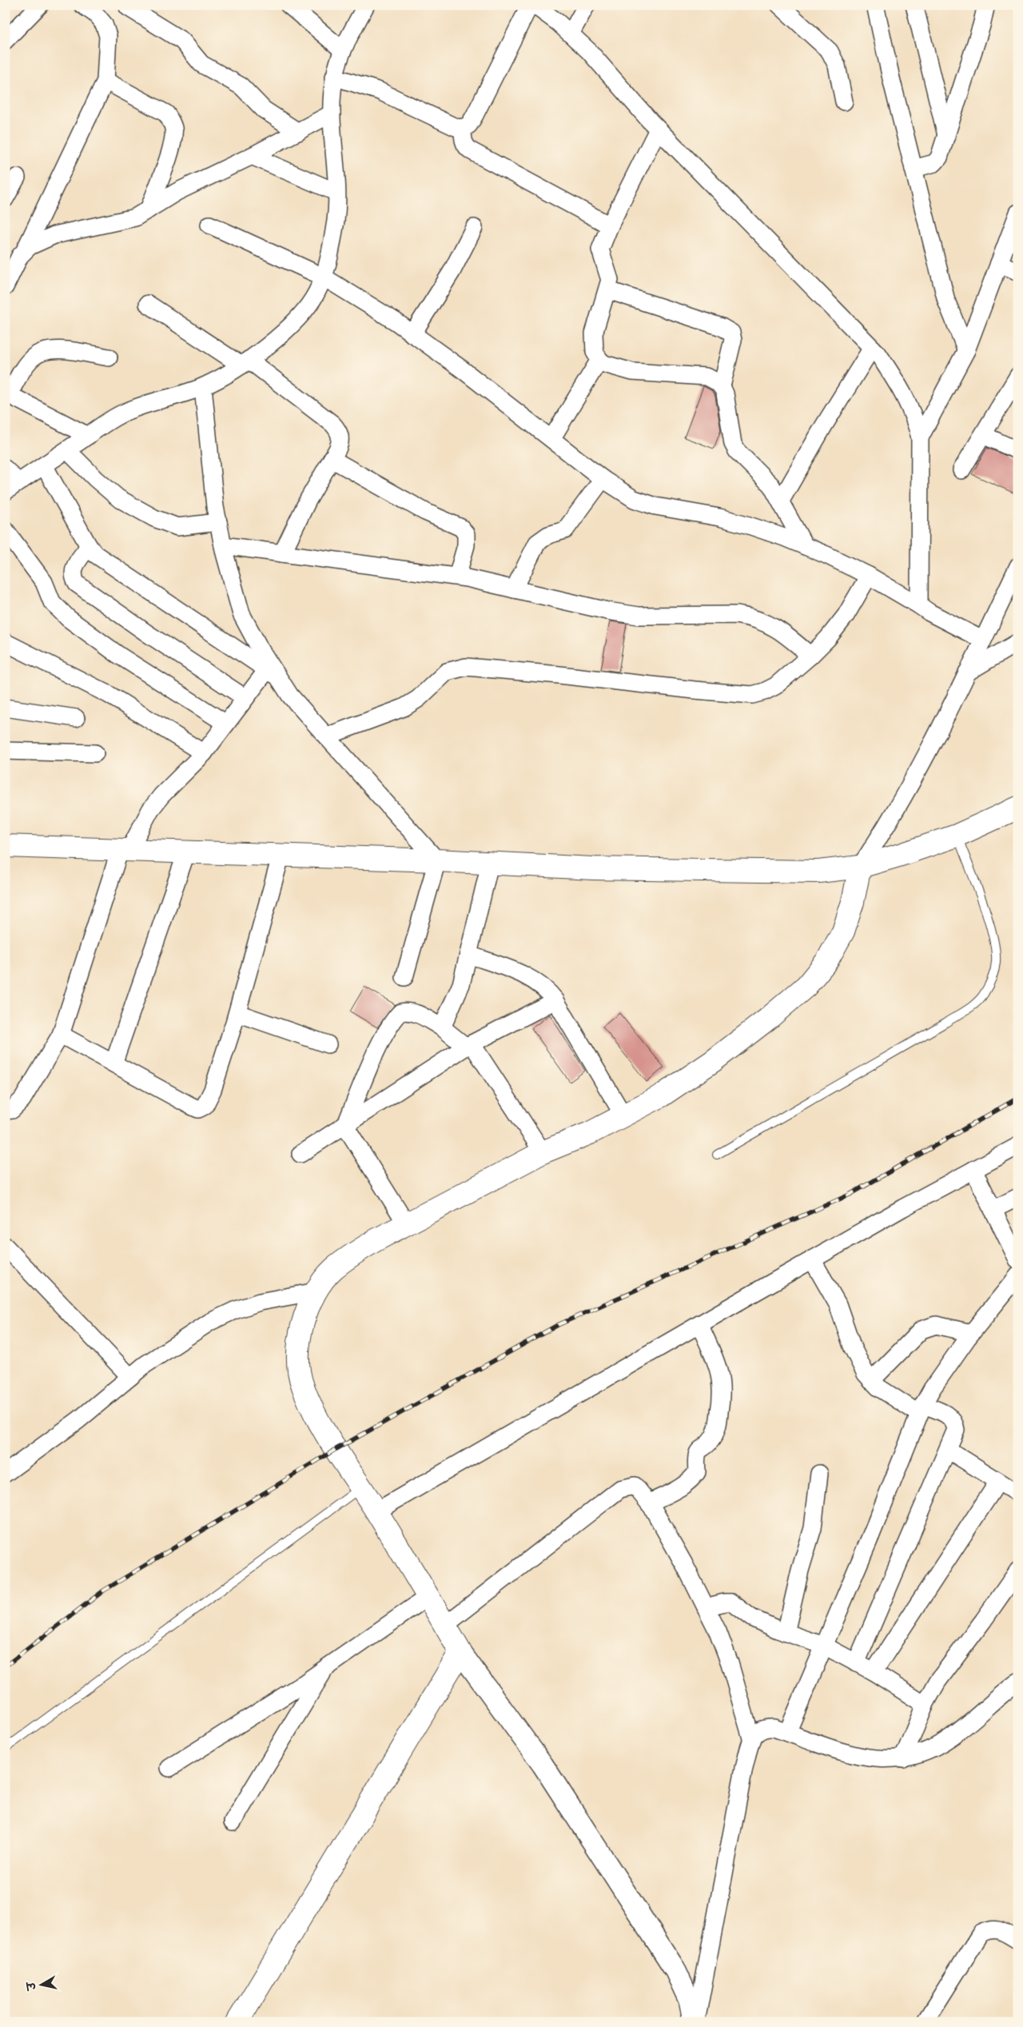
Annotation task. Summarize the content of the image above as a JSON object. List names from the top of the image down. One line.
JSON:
{"north":"left"}
